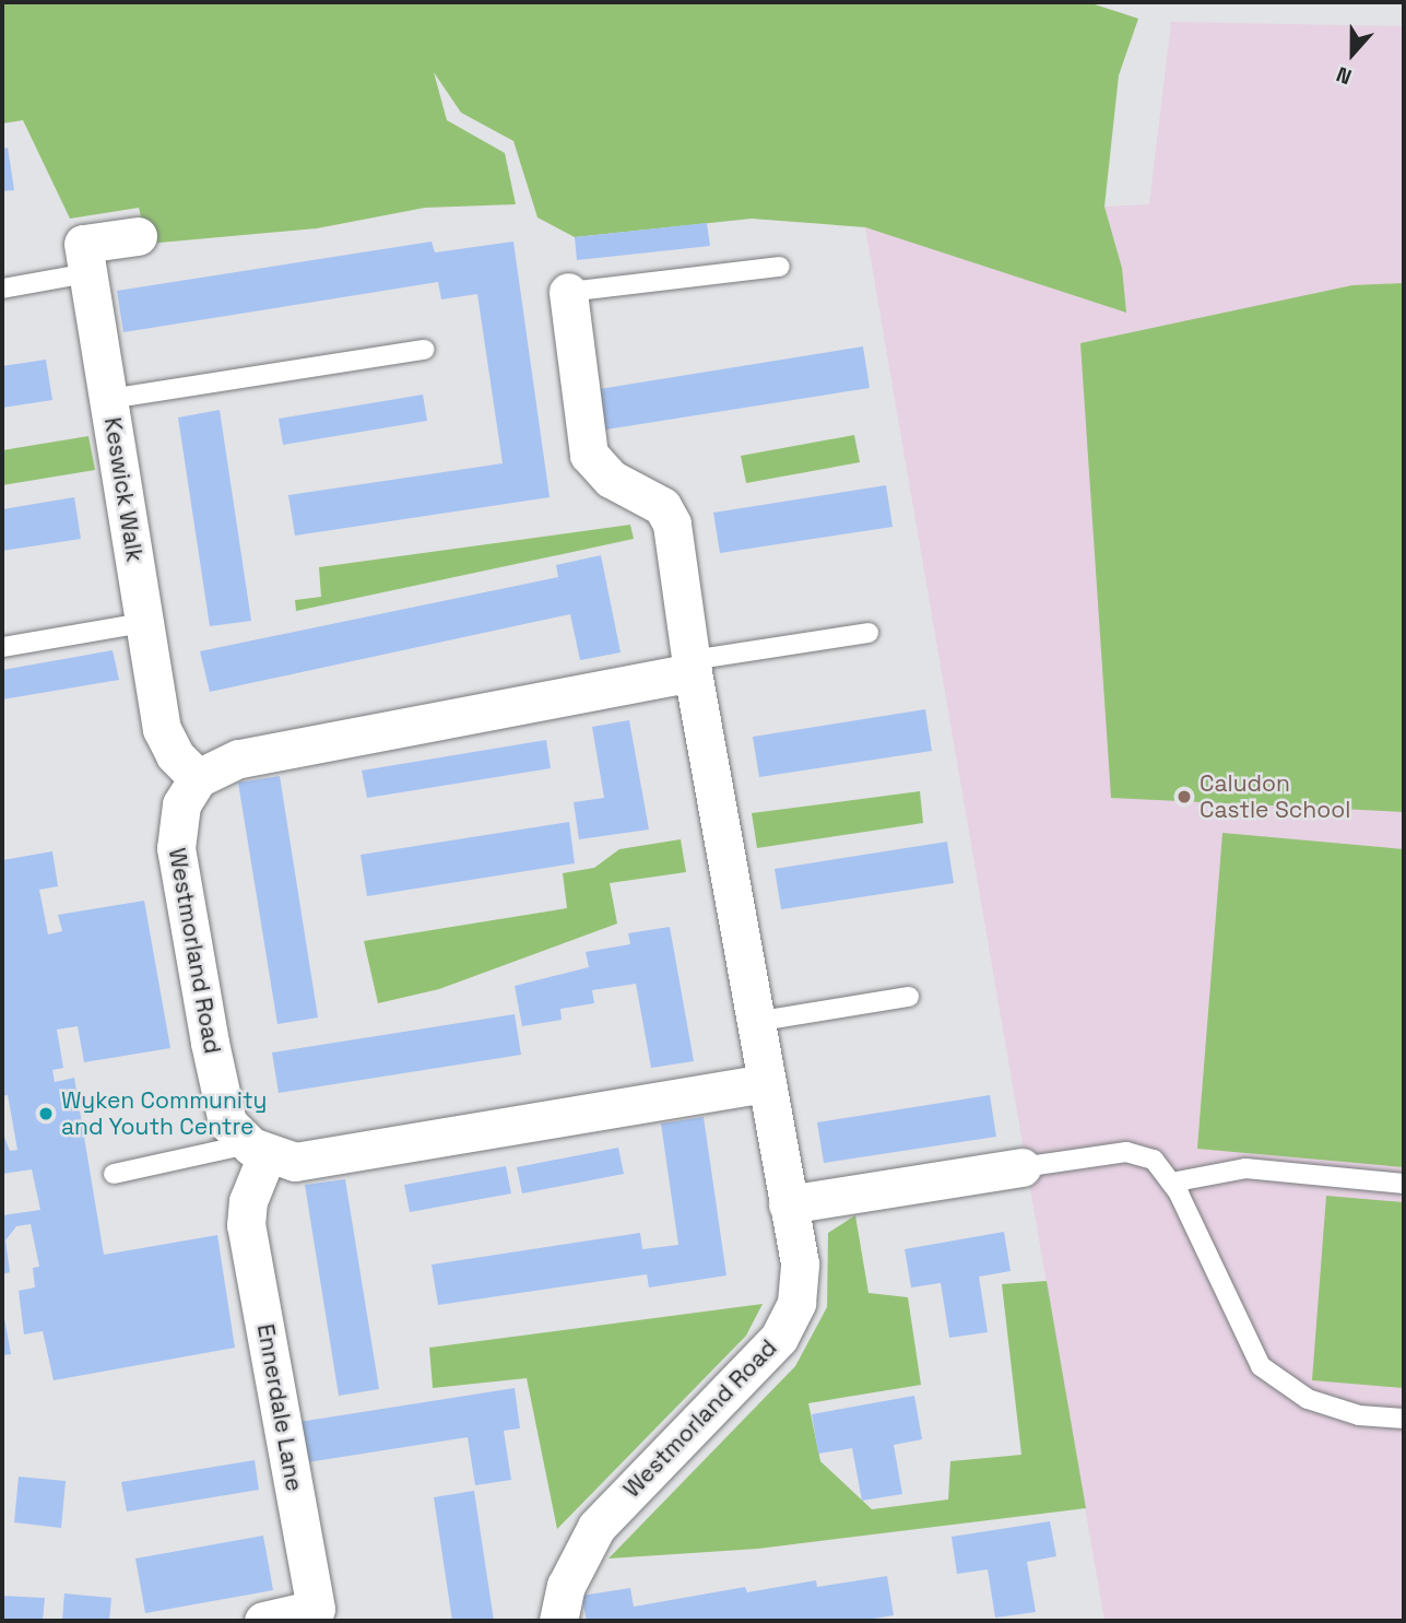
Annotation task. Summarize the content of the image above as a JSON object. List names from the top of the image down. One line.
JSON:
{"streets":{"street":["Keswick Walk","Westmorland Road","Ennerdale Lane"]},"crossings":[["Keswick Walk","Westmorland Road"],["Westmorland Road","Ennerdale Lane"]],"places":["Caludon Castle School","Wyken Community and Youth Centre"],"north":"bottom"}
